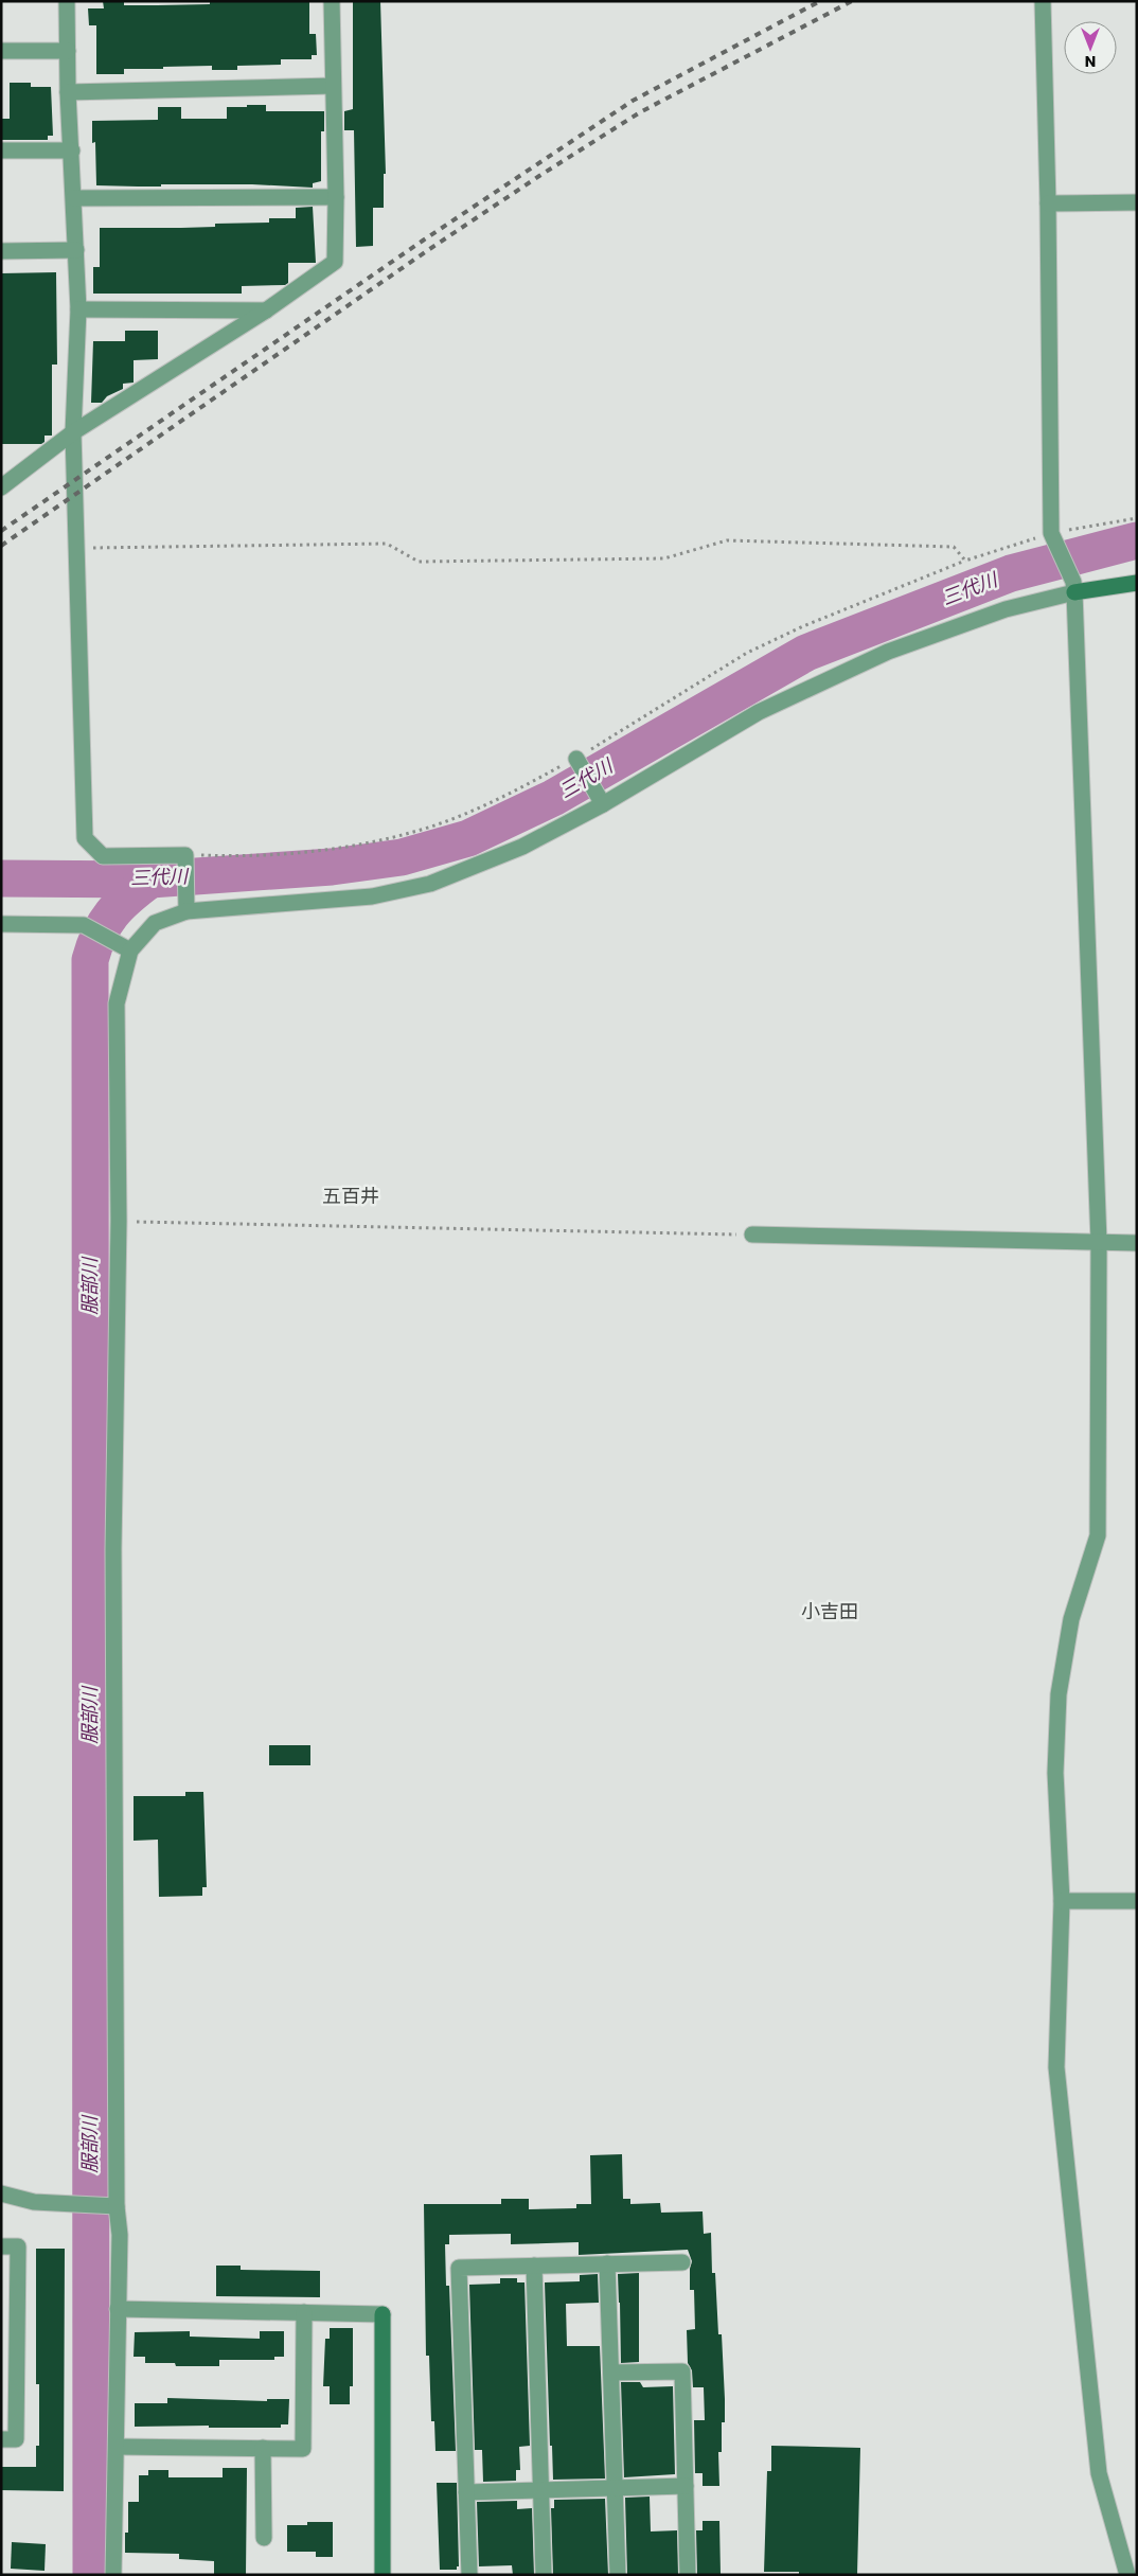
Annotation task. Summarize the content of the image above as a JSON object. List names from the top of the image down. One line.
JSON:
{"districts":["五百井","小吉田"],"water":["三代川","服部川"],"north":"bottom"}
